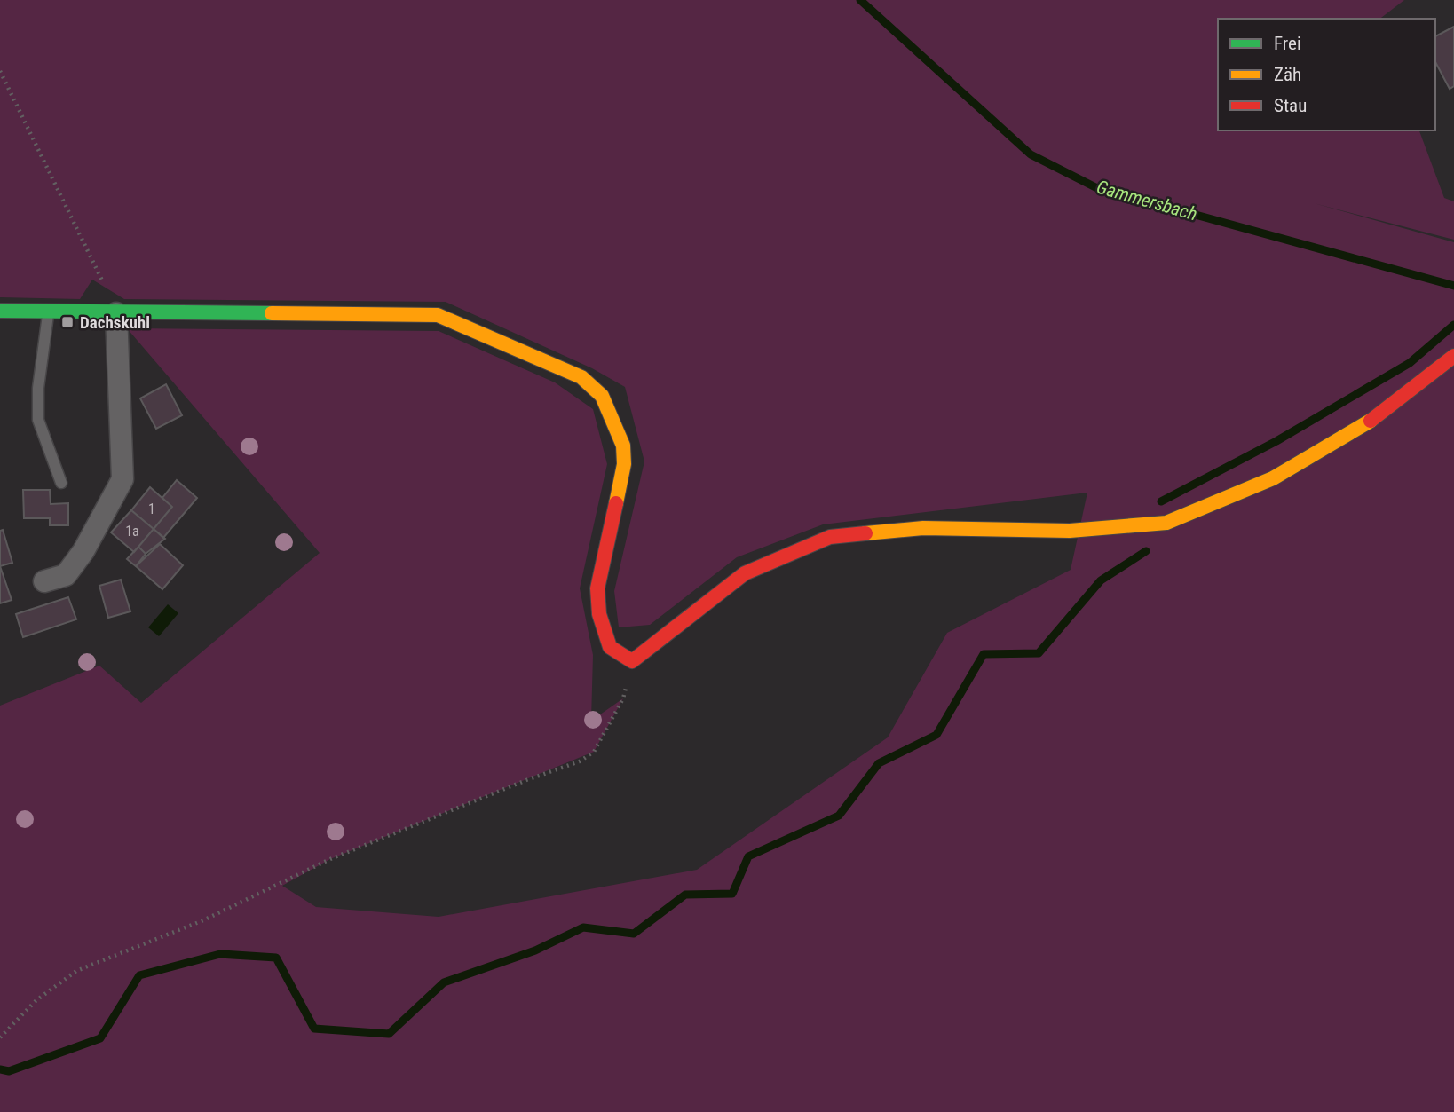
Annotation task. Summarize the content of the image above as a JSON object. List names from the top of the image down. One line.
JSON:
{"water":["Gammersbach"],"places":{"transit":["Dachskuhl"]},"house_numbers":["1","1a"],"legend":["Frei","Zäh","Stau"]}
